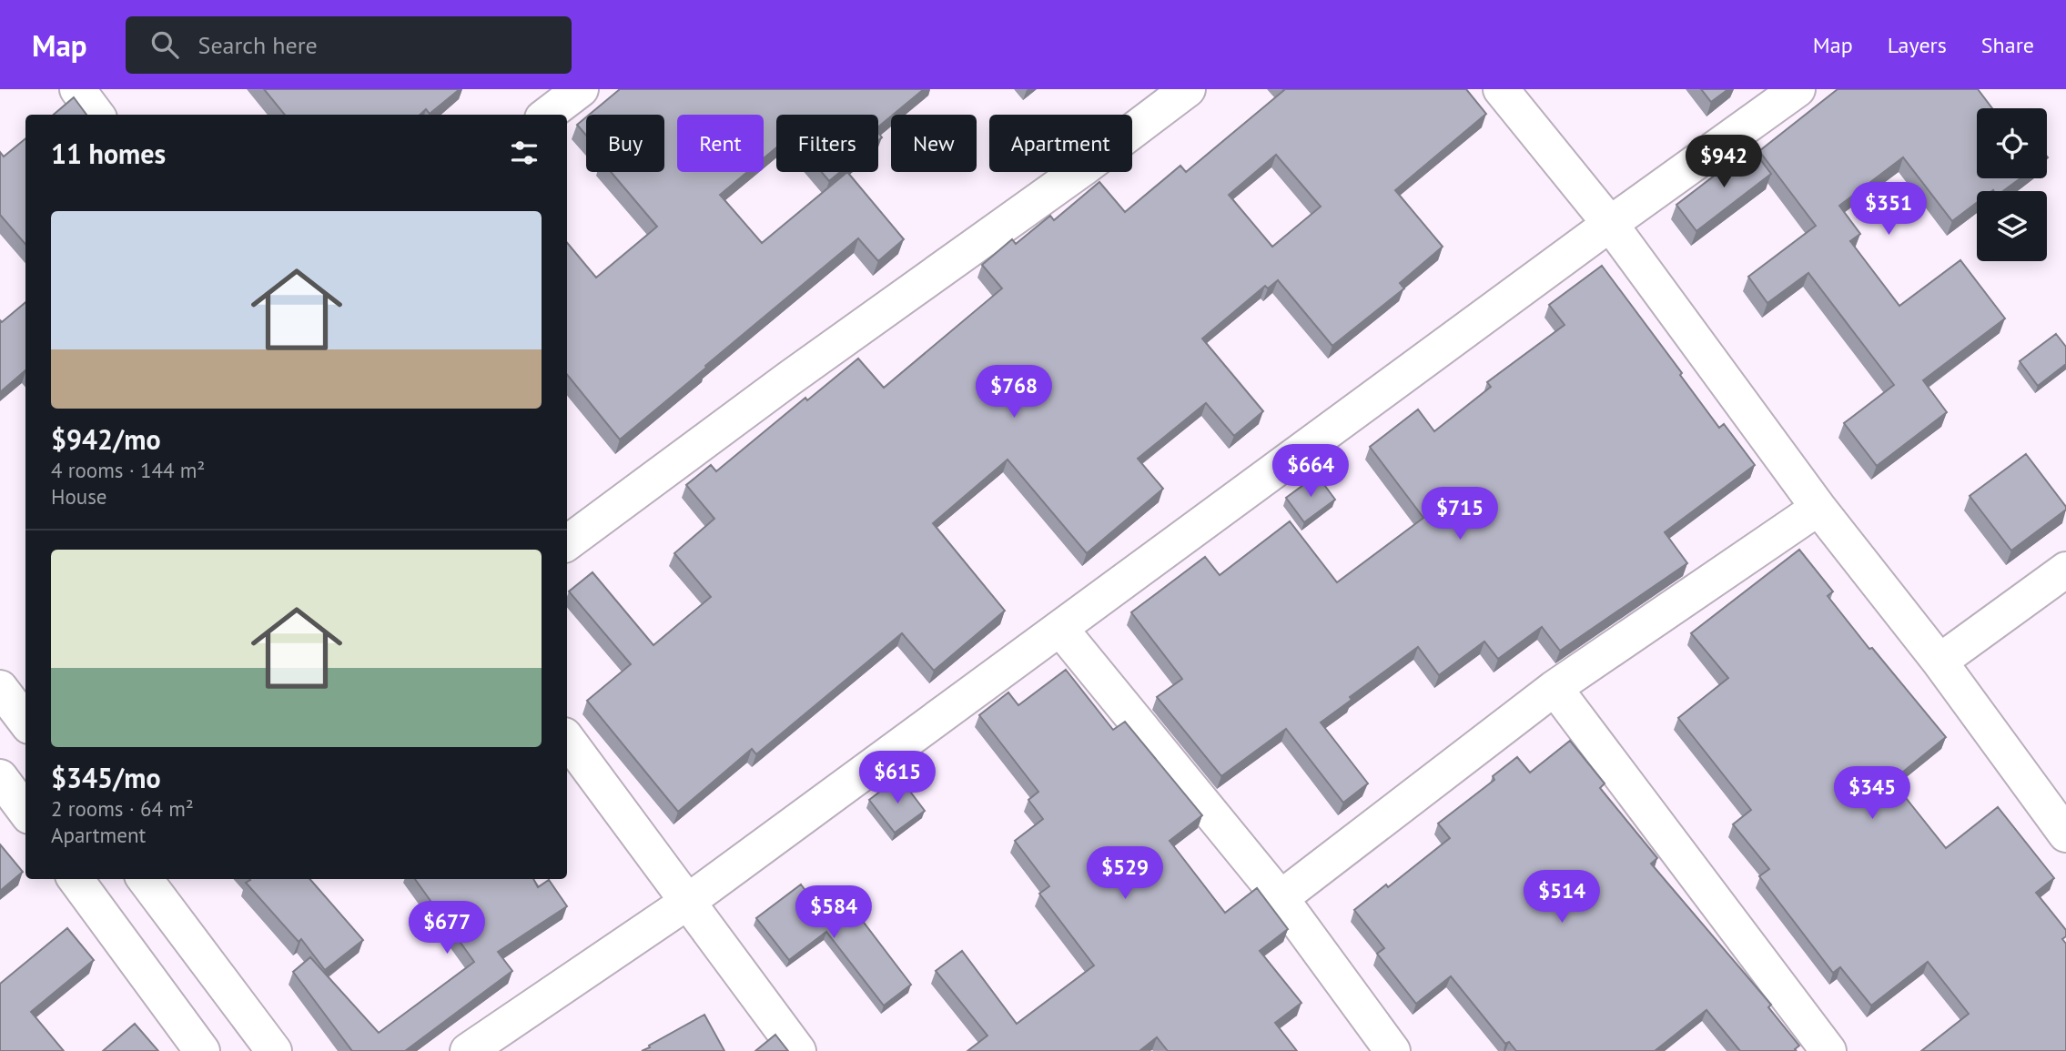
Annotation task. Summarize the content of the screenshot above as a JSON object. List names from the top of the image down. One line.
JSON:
{"page":{"header":"Map","search":"Search here","nav":["Map","Layers","Share"],"chip":["Buy","Rent","Filters","New","Apartment"],"heading":"11 homes","price":["$942","$351","$768","$664","$715","$615","$345","$529","$514","$584","$677"],"list":[{"name":"$942/mo","note":"4 rooms · 144 m² · House"},{"name":"$345/mo","note":"2 rooms · 64 m² · Apartment"}]}}
